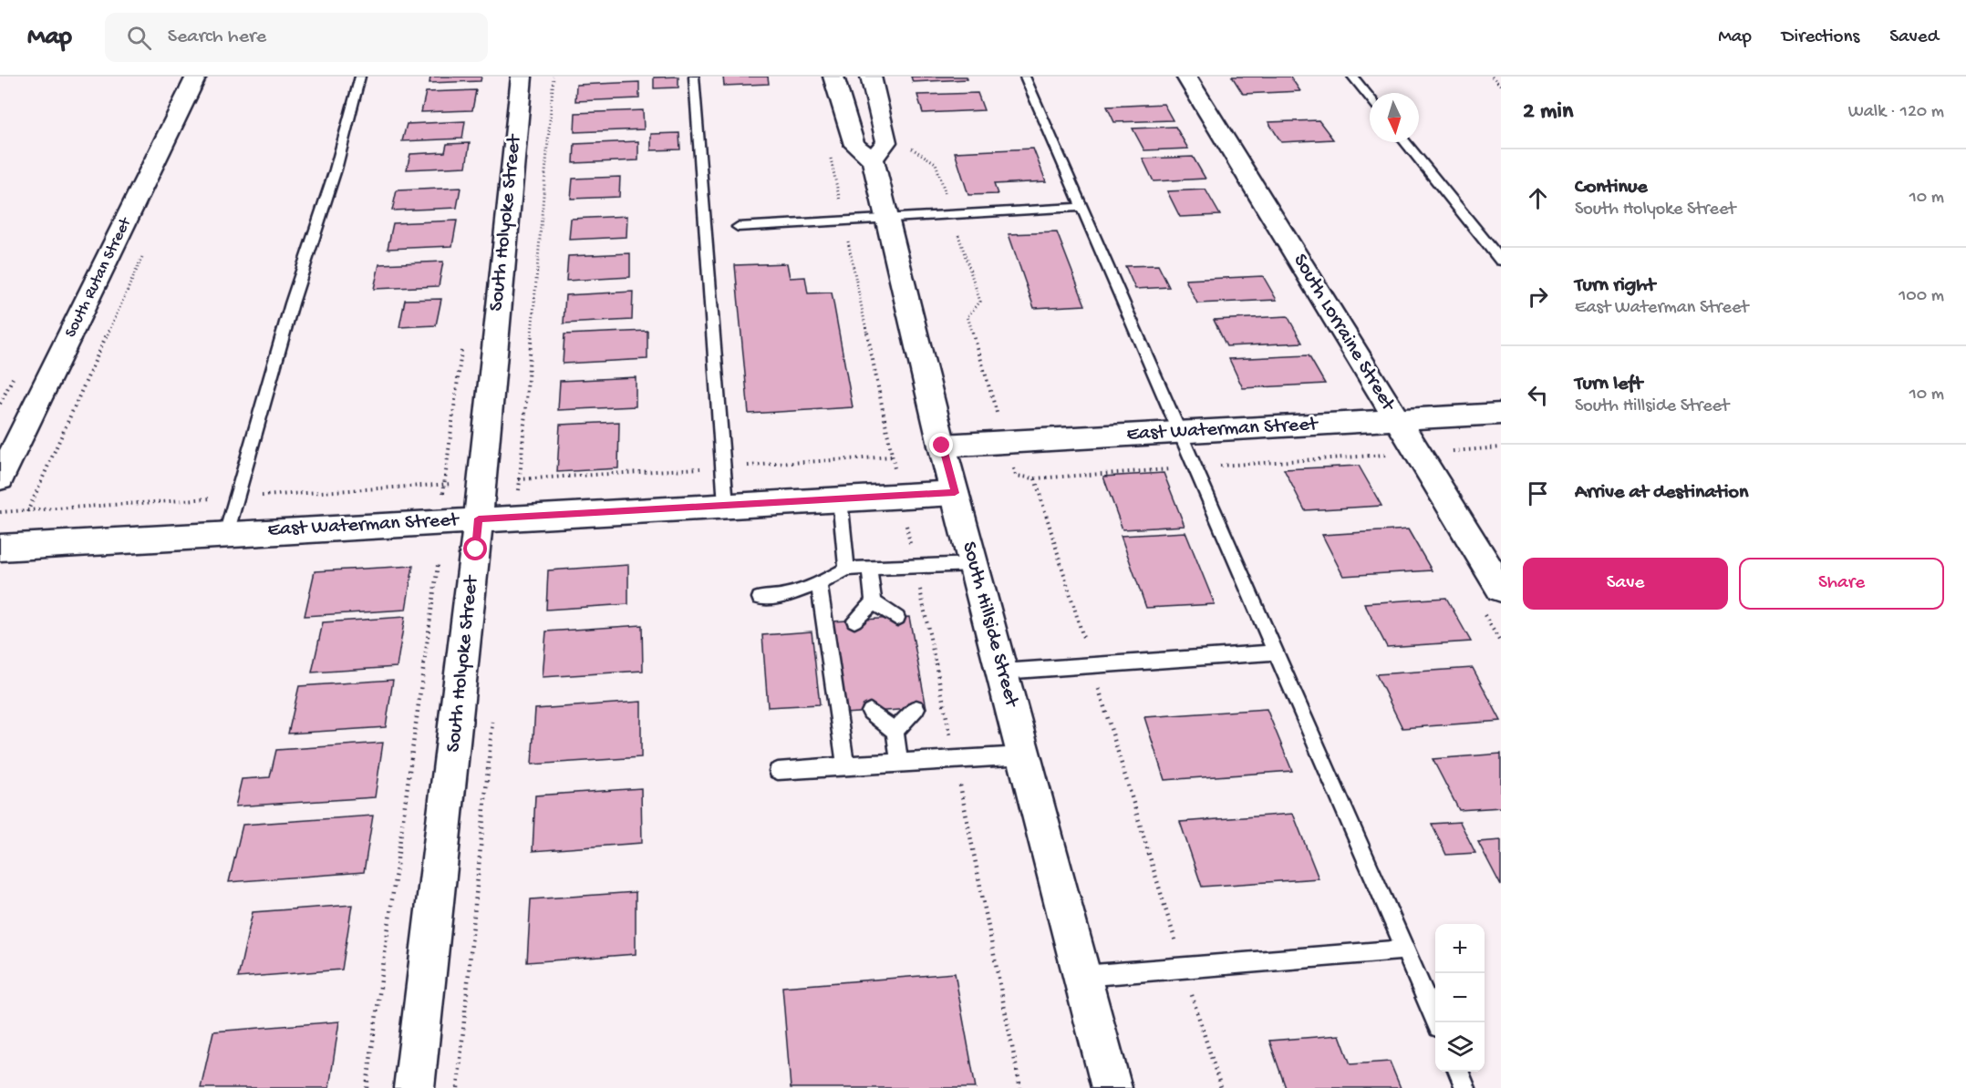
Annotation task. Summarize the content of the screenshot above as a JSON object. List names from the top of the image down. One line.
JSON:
{"streets":{"street":["South Holyoke Street","South Rutan Street","South Lorraine Street","East Waterman Street","South Hillside Street"]},"crossings":[["South Holyoke Street","East Waterman Street"],["South Lorraine Street","East Waterman Street"],["East Waterman Street","South Hillside Street"]],"north":"bottom","page":{"header":"Map","search":"Search here","nav":["Map","Directions","Saved"],"heading":["2 min","Walk · 120 m"],"list":[["Continue","South Holyoke Street","10 m"],["Turn right","East Waterman Street","100 m"],["Turn left","South Hillside Street","10 m"],"Arrive at destination"],"buttons":["Save","Share"],"map_buttons":["+","−"]}}
